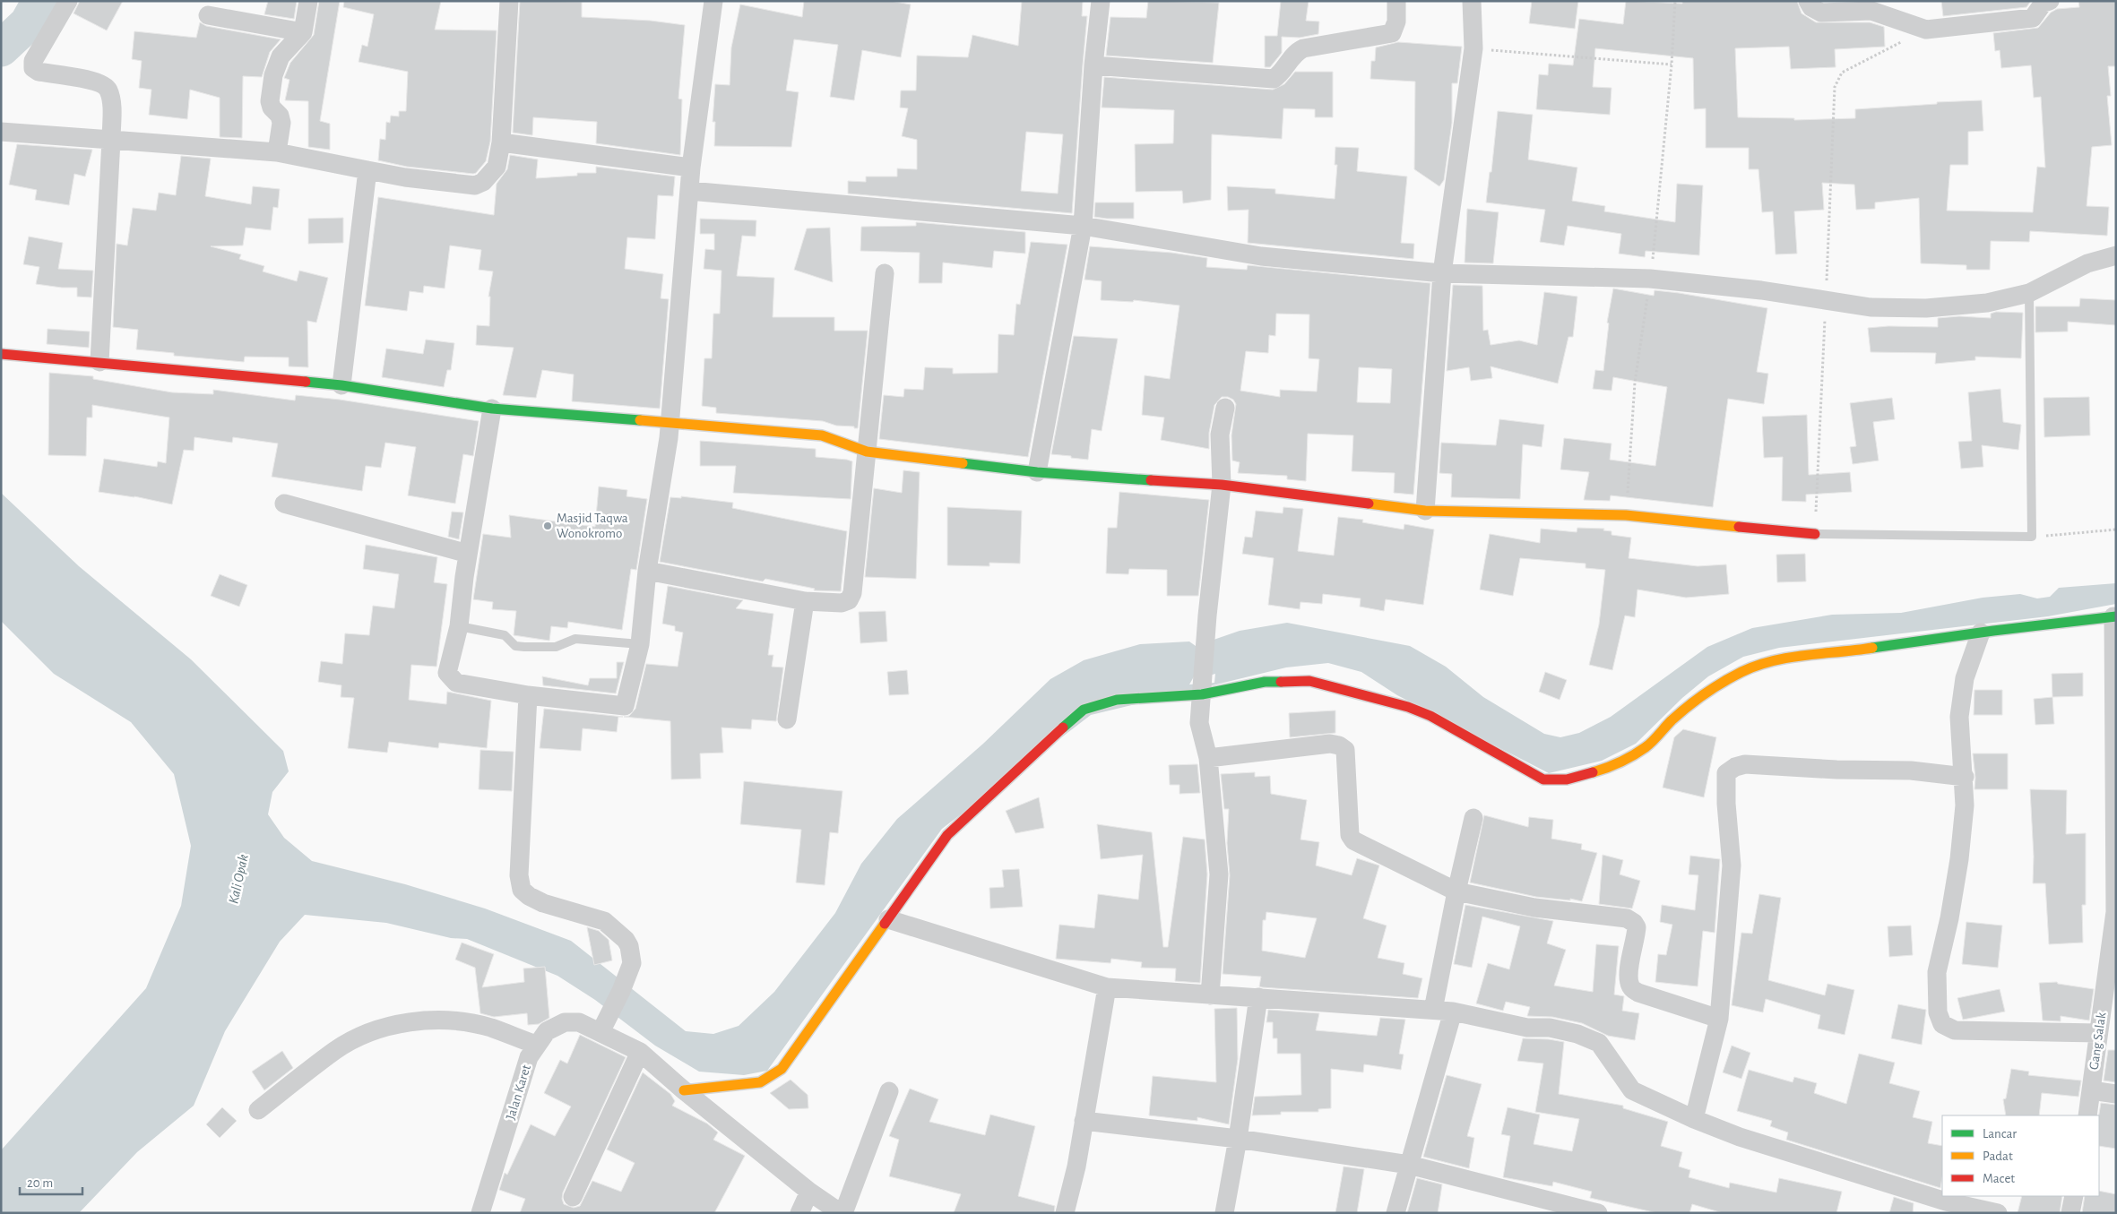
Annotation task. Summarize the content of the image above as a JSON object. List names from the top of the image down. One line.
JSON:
{"streets":{"street":["Gang Salak","Jalan Karet"]},"water":["Kali Opak"],"places":["Masjid Taqwa Wonokromo"],"legend":["Lancar","Padat","Macet"],"scale_bar":"20 m"}
